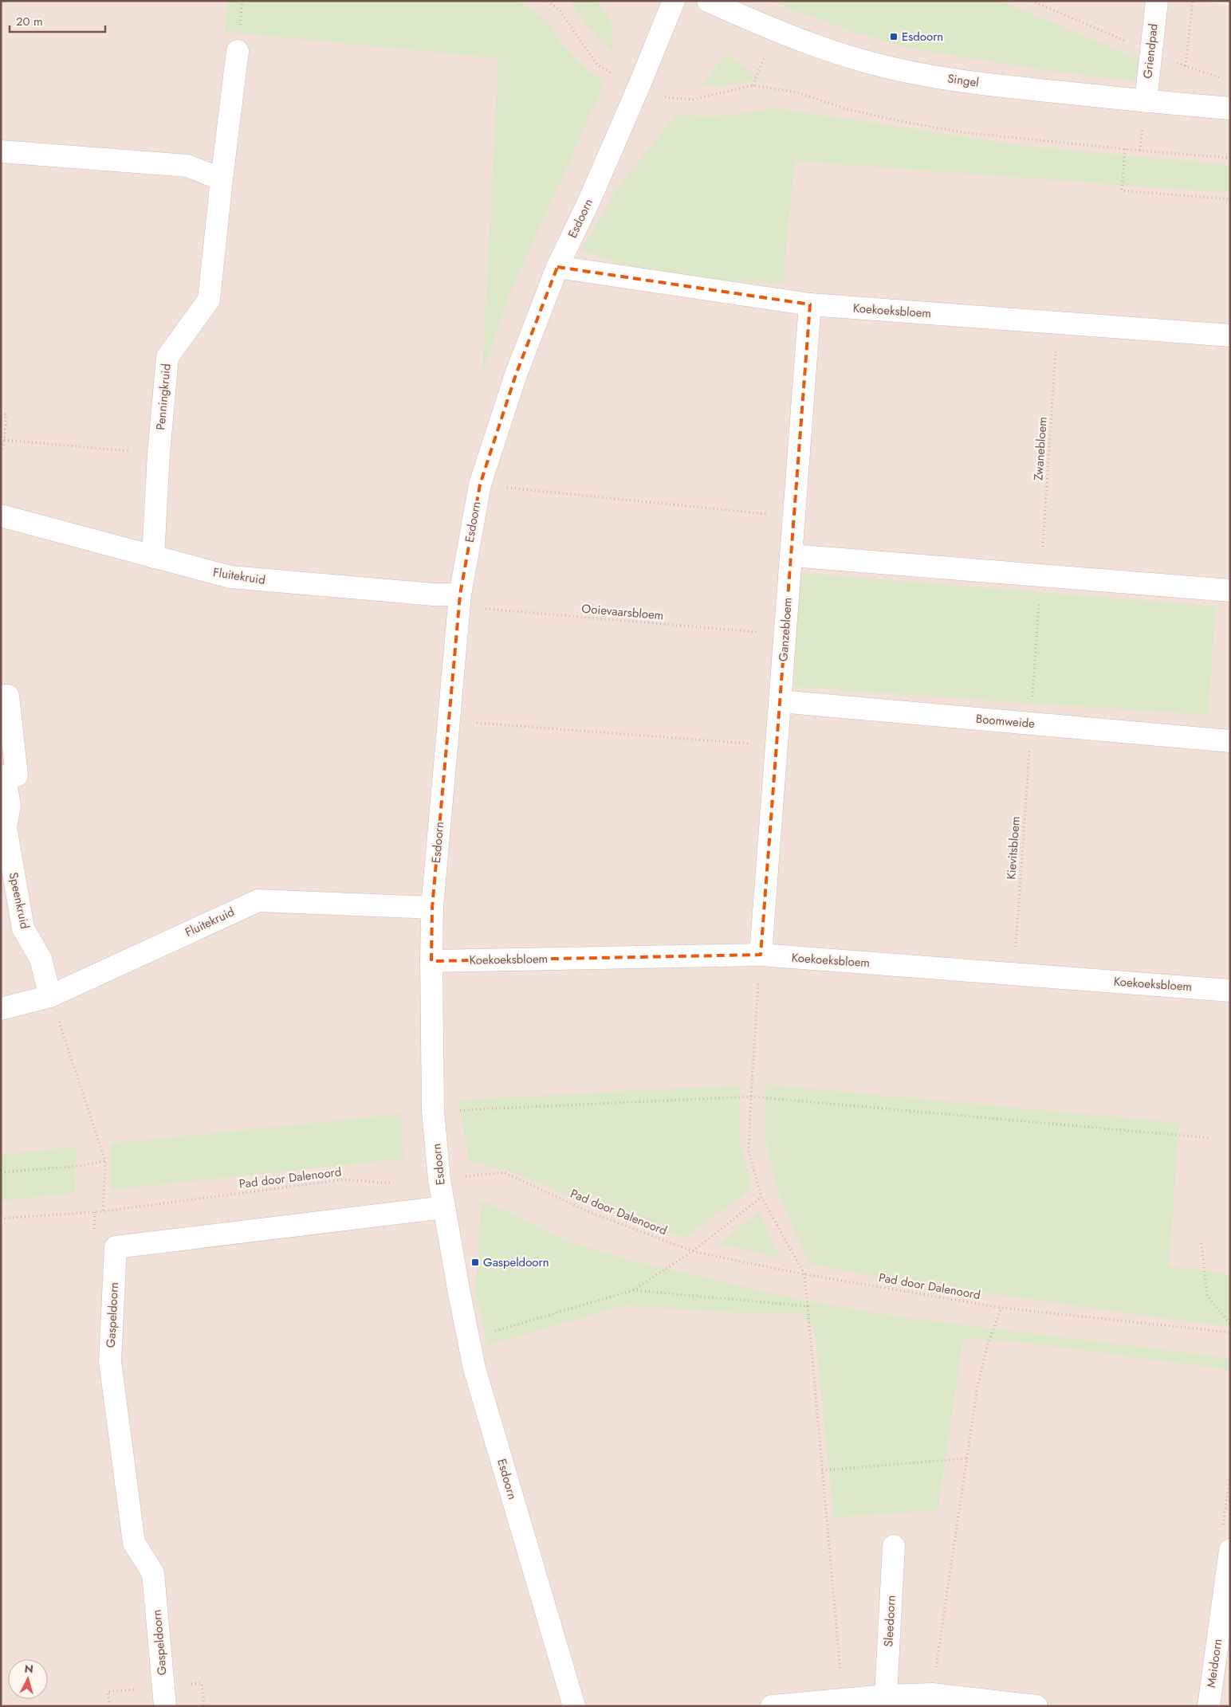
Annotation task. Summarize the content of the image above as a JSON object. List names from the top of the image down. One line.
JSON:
{"streets":{"street":["Griendpad","Singel","Esdoorn","Koekoeksbloem","Penningkruid","Fluitekruid","Ganzebloem","Boomweide","Speenkruid","Gaspeldoorn","Sleedoorn","Meidoorn"],"path":["Zwanebloem","Ooievaarsbloem","Kievitsbloem","Pad door Dalenoord"]},"crossings":[["Griendpad","Singel"],["Esdoorn","Koekoeksbloem"],["Esdoorn","Fluitekruid"],["Esdoorn","Ooievaarsbloem"],["Esdoorn","Pad door Dalenoord"],["Esdoorn","Gaspeldoorn"],["Koekoeksbloem","Zwanebloem"],["Koekoeksbloem","Ganzebloem"],["Koekoeksbloem","Kievitsbloem"],["Penningkruid","Fluitekruid"],["Zwanebloem","Boomweide"],["Zwanebloem","Kievitsbloem"],["Fluitekruid","Ooievaarsbloem"],["Fluitekruid","Speenkruid"],["Ooievaarsbloem","Ganzebloem"],["Ganzebloem","Boomweide"],["Boomweide","Kievitsbloem"]],"places":{"transit":["Esdoorn","Gaspeldoorn"]},"scale_bar":"20 m","north":"top"}
